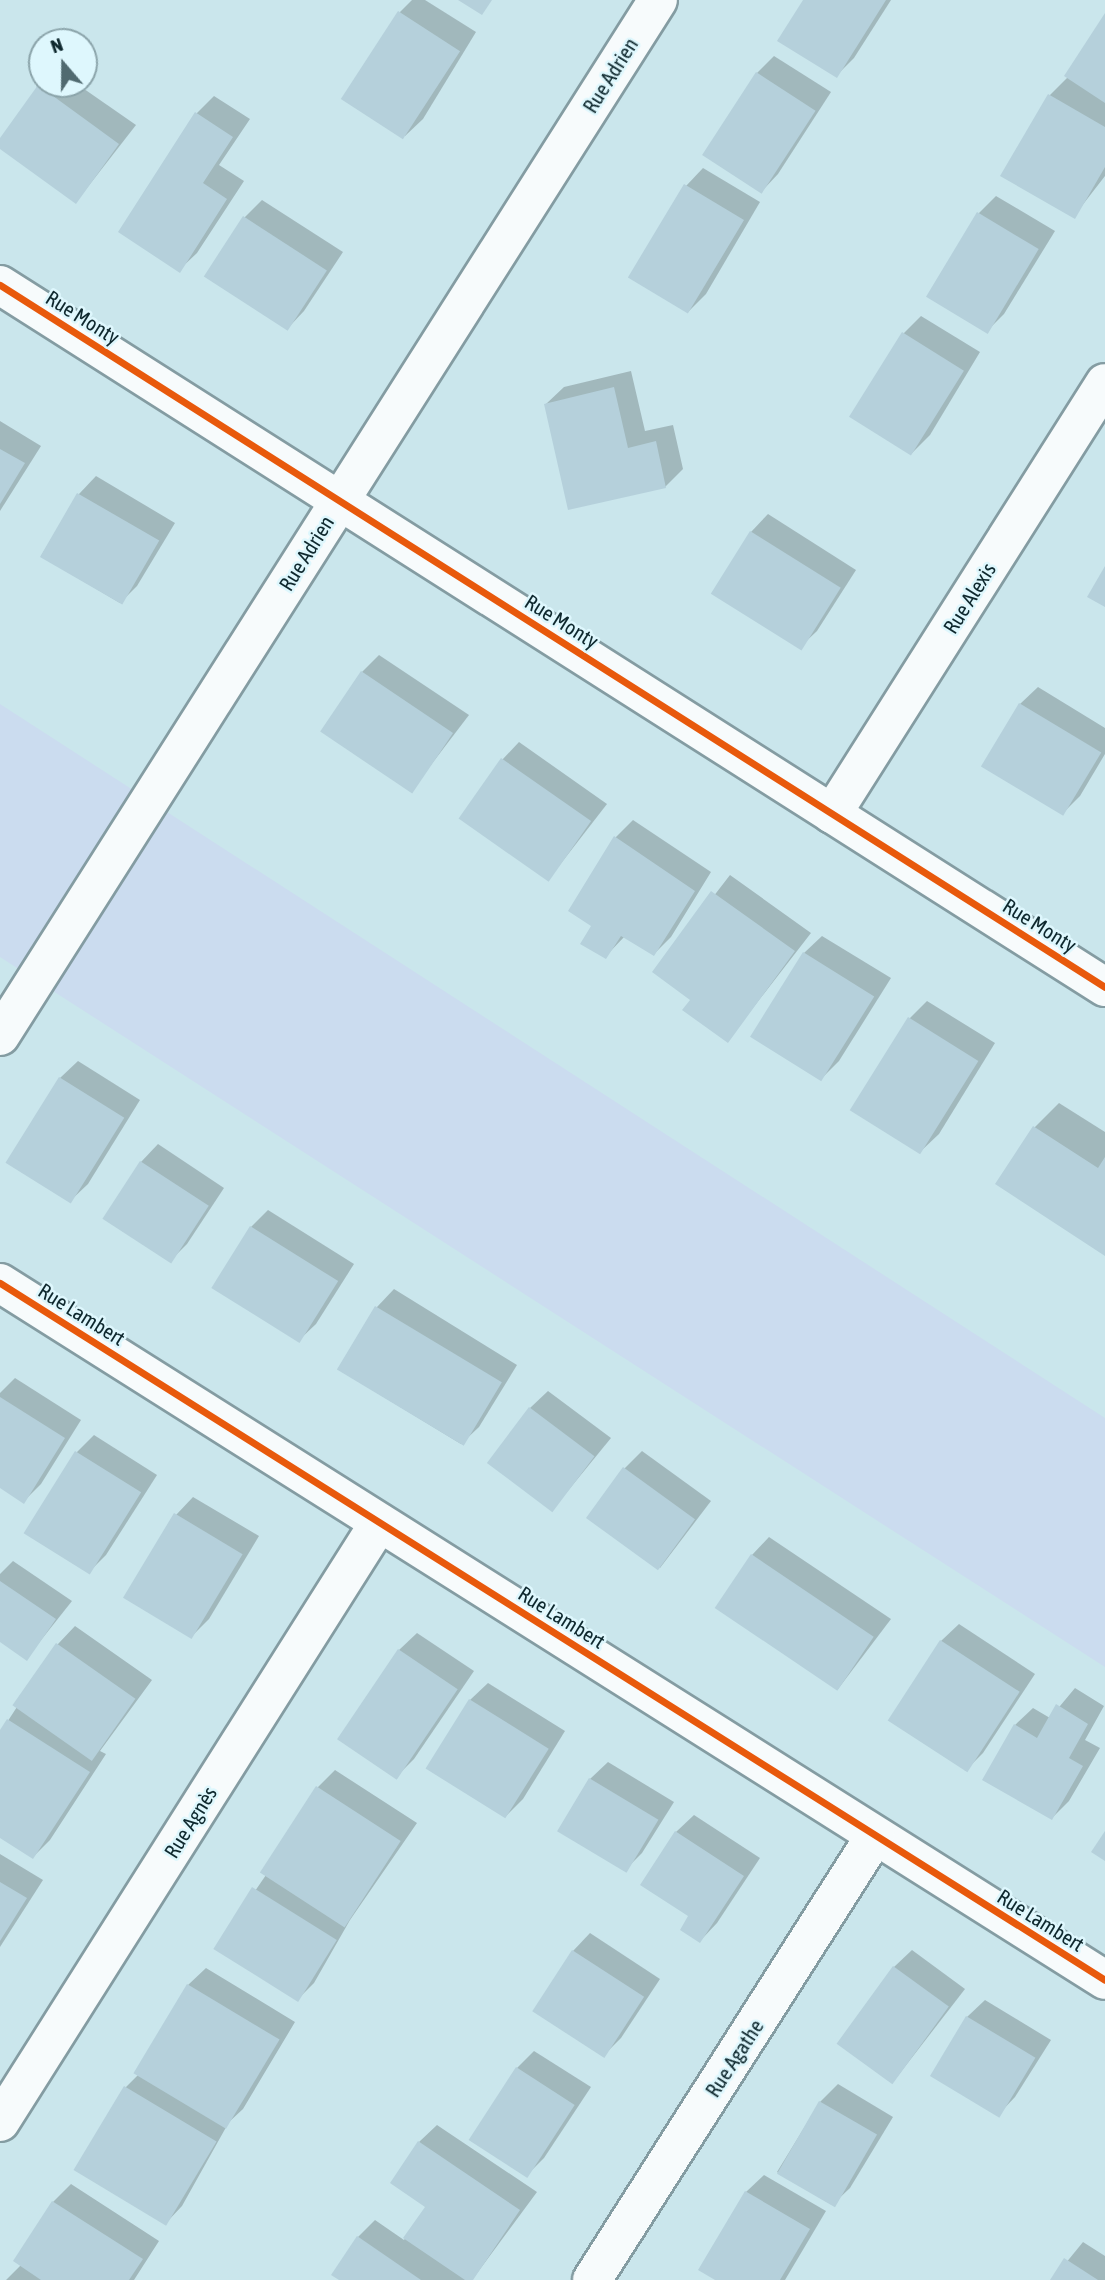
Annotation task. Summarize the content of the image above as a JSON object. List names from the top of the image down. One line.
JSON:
{"streets":{"street":["Rue Adrien","Rue Monty","Rue Alexis","Rue Lambert","Rue Agnès","Rue Agathe"]},"crossings":[["Rue Adrien","Rue Monty"],["Rue Monty","Rue Alexis"],["Rue Lambert","Rue Agnès"],["Rue Lambert","Rue Agathe"]],"north":"top"}
